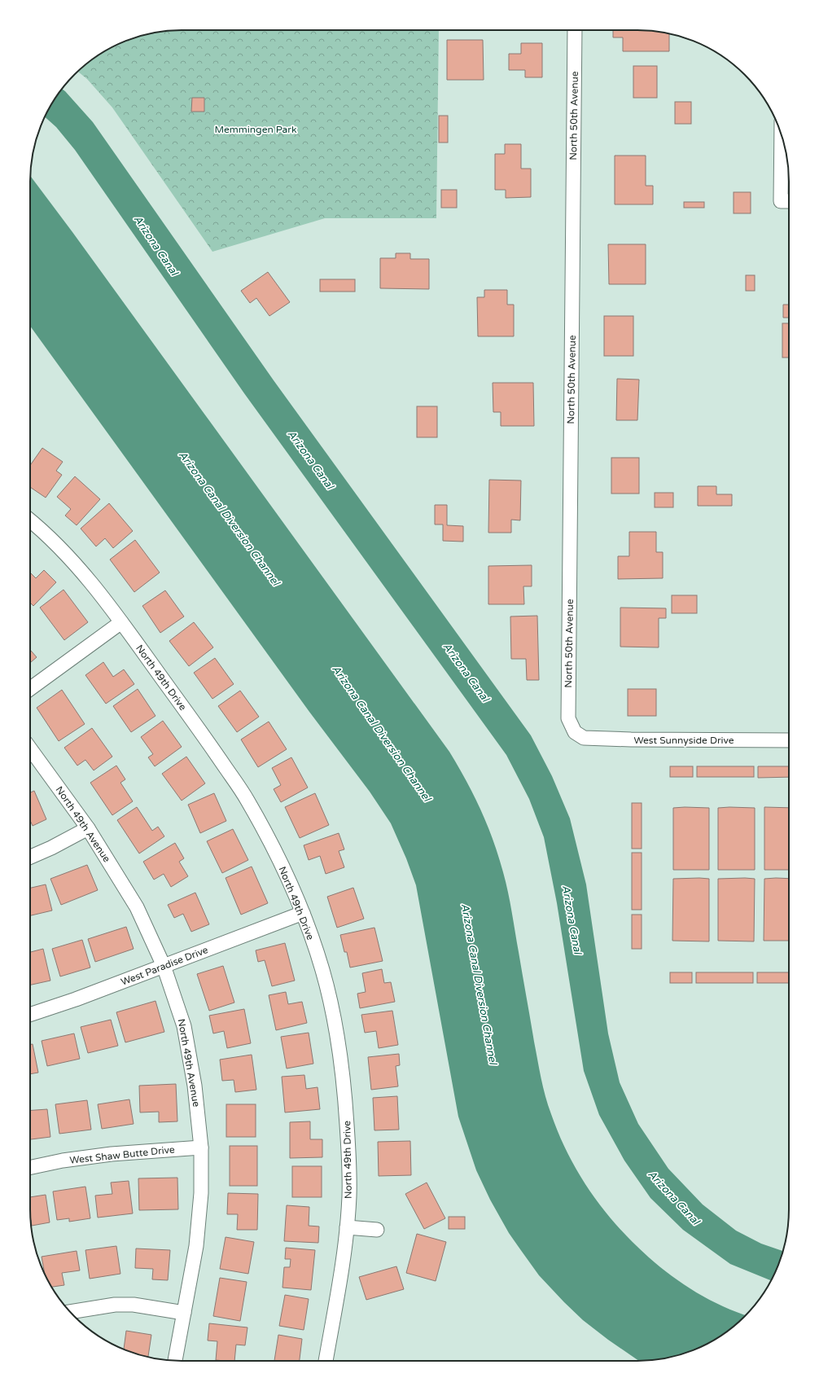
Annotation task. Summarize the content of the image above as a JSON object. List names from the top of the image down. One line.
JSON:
{"streets":{"street":["North 50th Avenue","North 49th Drive","West Sunnyside Drive","North 49th Avenue","West Paradise Drive","West Shaw Butte Drive"]},"crossings":[["North 50th Avenue","West Sunnyside Drive"],["North 49th Drive","West Paradise Drive"],["North 49th Avenue","West Paradise Drive"],["North 49th Avenue","West Shaw Butte Drive"]],"water":["Arizona Canal","Arizona Canal Diversion Channel"],"parks":["Memmingen Park"]}
